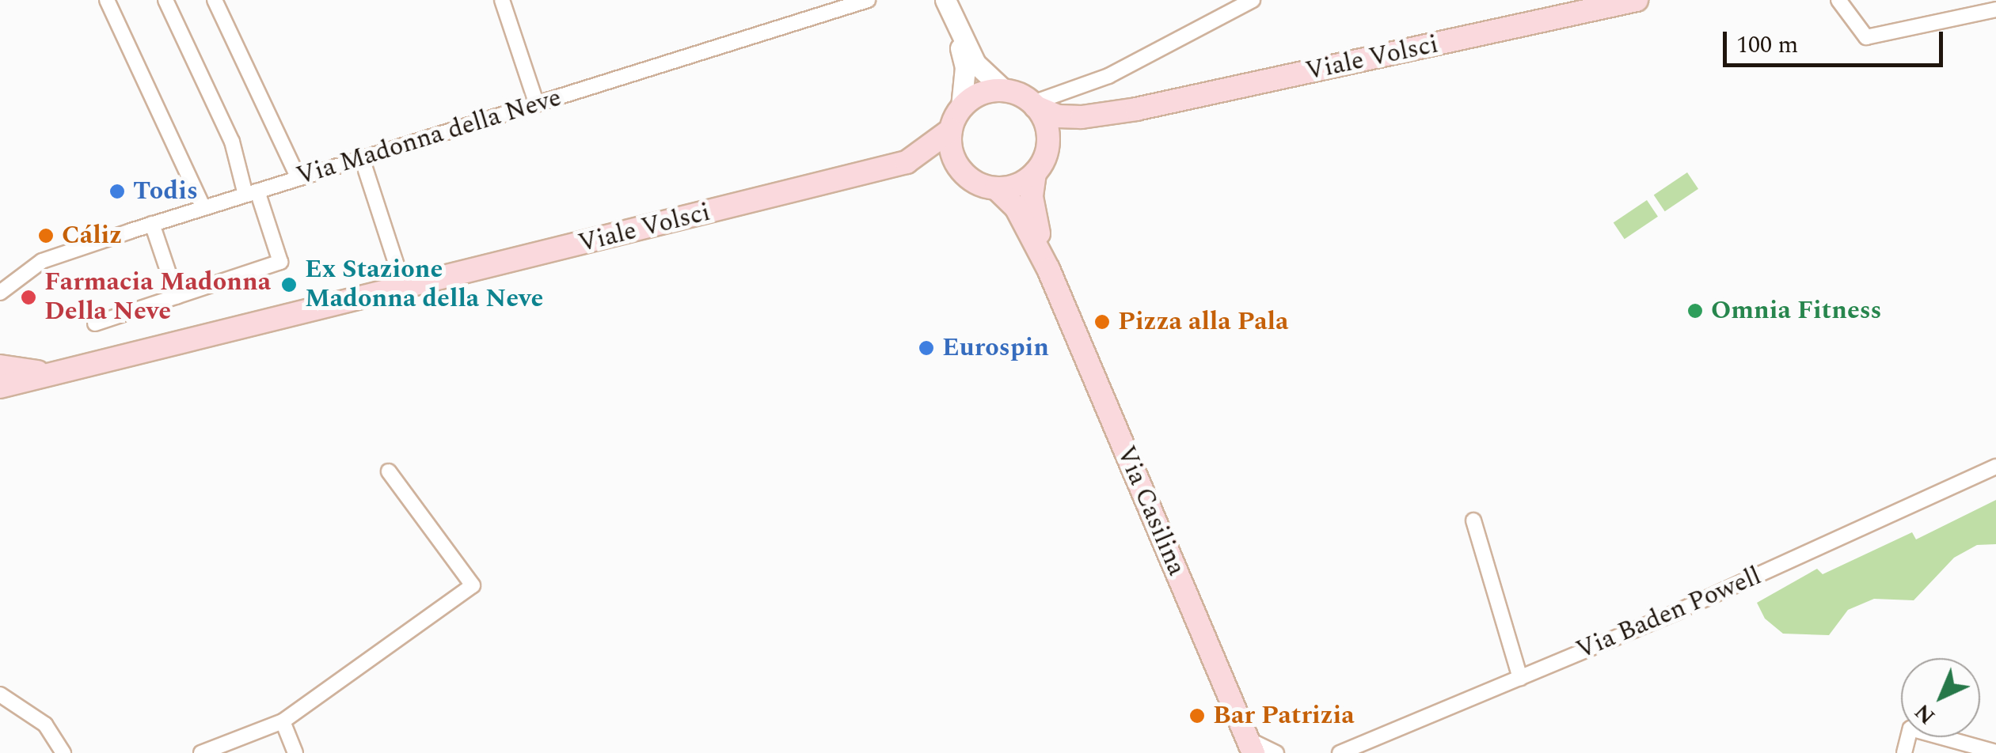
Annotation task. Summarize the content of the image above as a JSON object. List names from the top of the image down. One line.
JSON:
{"streets":{"main road":["Viale Volsci","Via Casilina"],"street":["Via Madonna della Neve","Via Baden Powell"]},"crossings":[["Viale Volsci","Via Casilina"]],"places":["Todis","Cáliz","Ex Stazione Madonna della Neve","Farmacia Madonna Della Neve","Omnia Fitness","Pizza alla Pala","Eurospin","Bar Patrizia"],"scale_bar":"100 m","north":"bottom left"}
